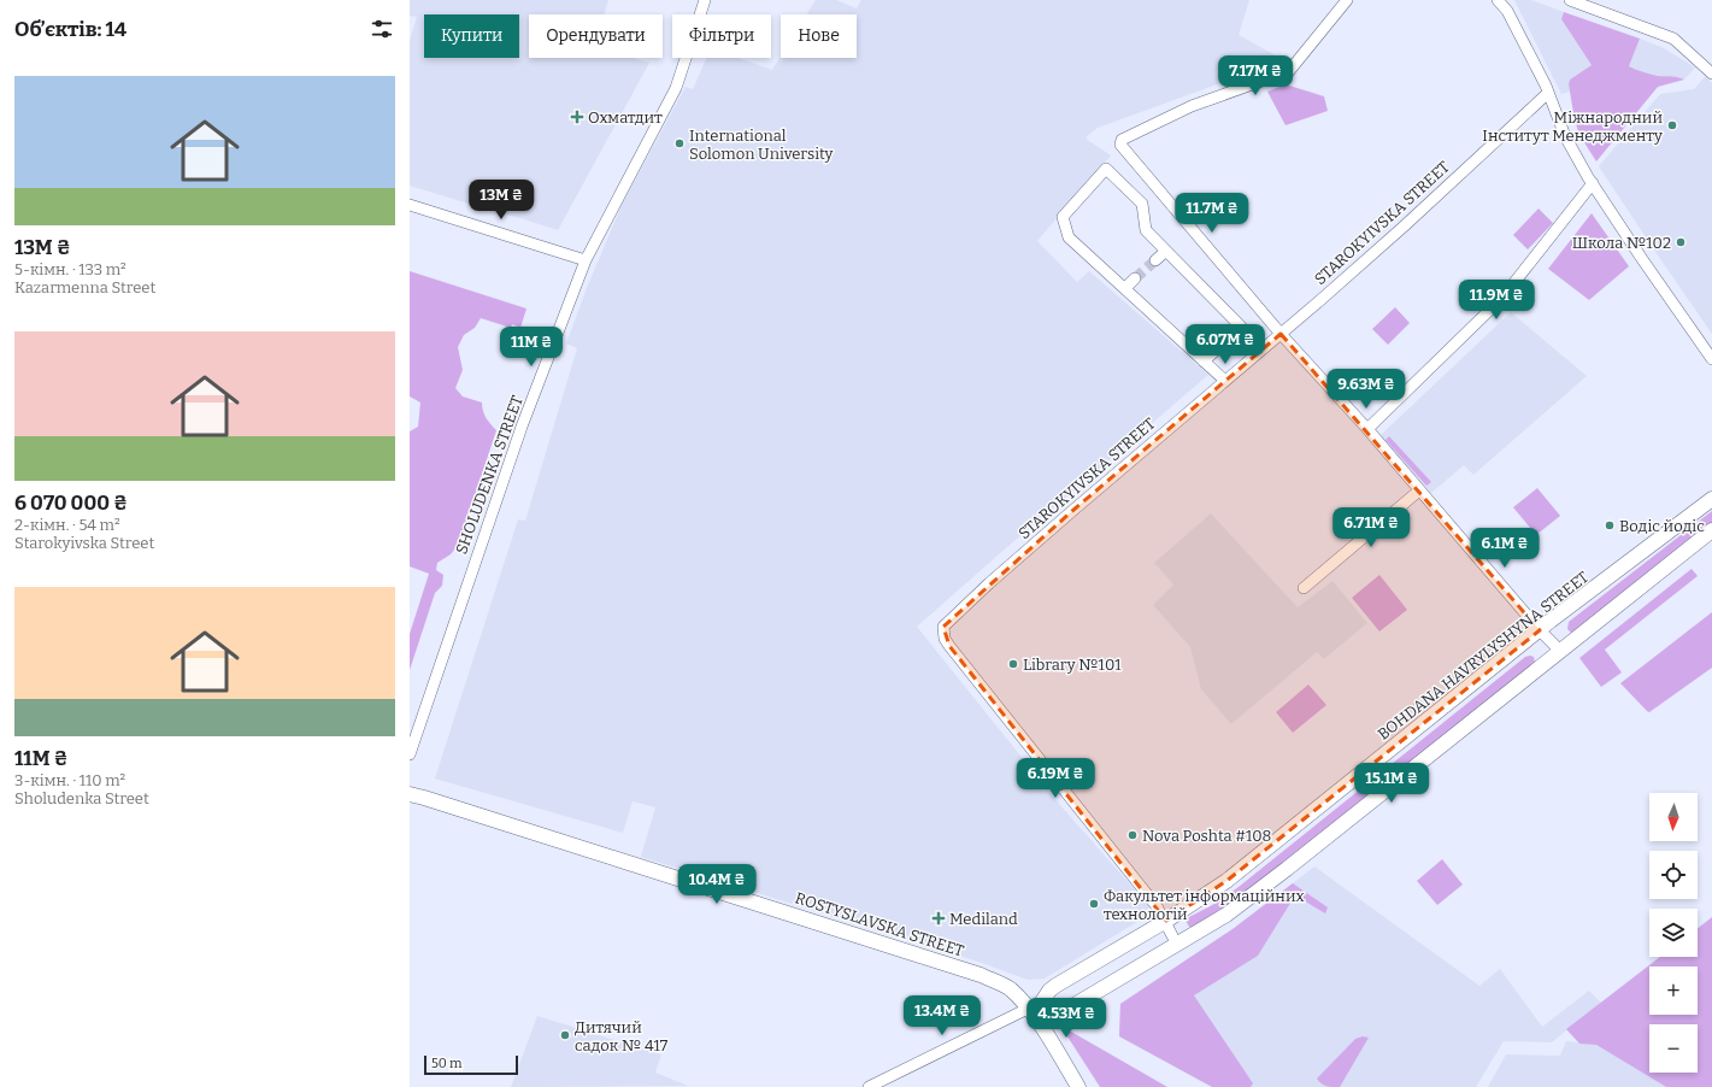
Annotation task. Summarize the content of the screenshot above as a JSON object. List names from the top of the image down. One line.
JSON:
{"streets":{"street":["STAROKYIVSKA STREET","SHOLUDENKA STREET","BOHDANA HAVRYLYSHYNA STREET","ROSTYSLAVSKA STREET"]},"crossings":[["STAROKYIVSKA STREET","BOHDANA HAVRYLYSHYNA STREET"],["BOHDANA HAVRYLYSHYNA STREET","ROSTYSLAVSKA STREET"]],"places":{"health":["Охматдит","Mediland"],"other":["Міжнародний Інститут Менеджменту","International Solomon University","Школа №102","Водіс йодіс","Library №101","Nova Poshta #108","Факультет інформаційних технологій","Дитячий садок № 417"]},"scale_bar":"50 m","north":"bottom","page":{"heading":"Об’єктів: 14","chip":["Купити","Орендувати","Фільтри","Нове"],"price":["7.17M ₴","13M ₴","11.7M ₴","11.9M ₴","6.07M ₴","11M ₴","9.63M ₴","6.71M ₴","6.1M ₴","6.19M ₴","15.1M ₴","10.4M ₴","13.4M ₴","4.53M ₴"],"list":[{"name":"13M ₴","note":"5-кімн. · 133 m² · Kazarmenna Street"},{"name":"6 070 000 ₴","note":"2-кімн. · 54 m² · Starokyivska Street"},{"name":"11M ₴","note":"3-кімн. · 110 m² · Sholudenka Street"}],"map_buttons":["+","−"],"scale":"50 m"}}
